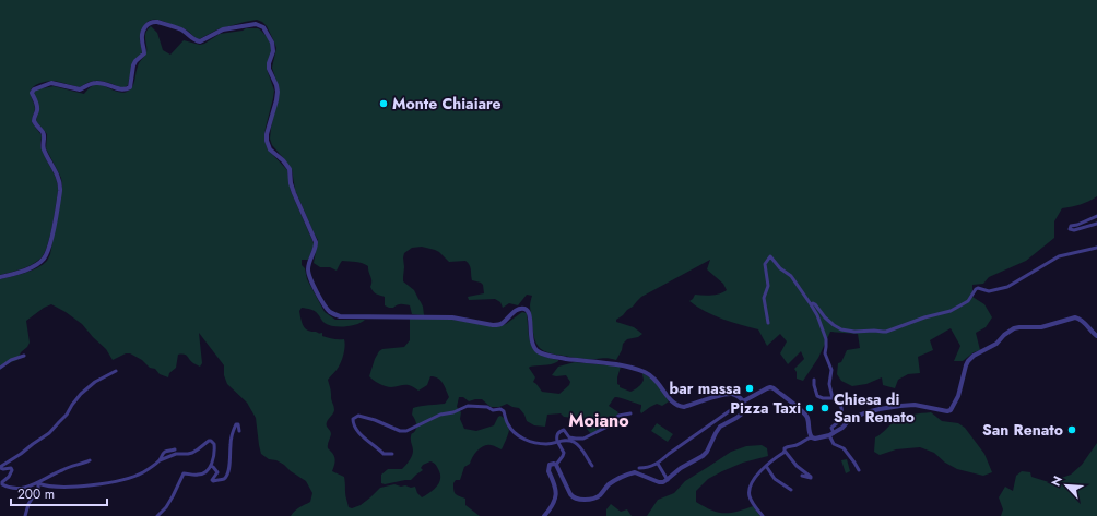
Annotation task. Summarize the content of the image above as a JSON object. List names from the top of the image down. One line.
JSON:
{"districts":["Moiano"],"places":["Monte Chiaiare","bar massa","Pizza Taxi","Chiesa di San Renato","San Renato"],"scale_bar":"200 m","north":"top left"}
